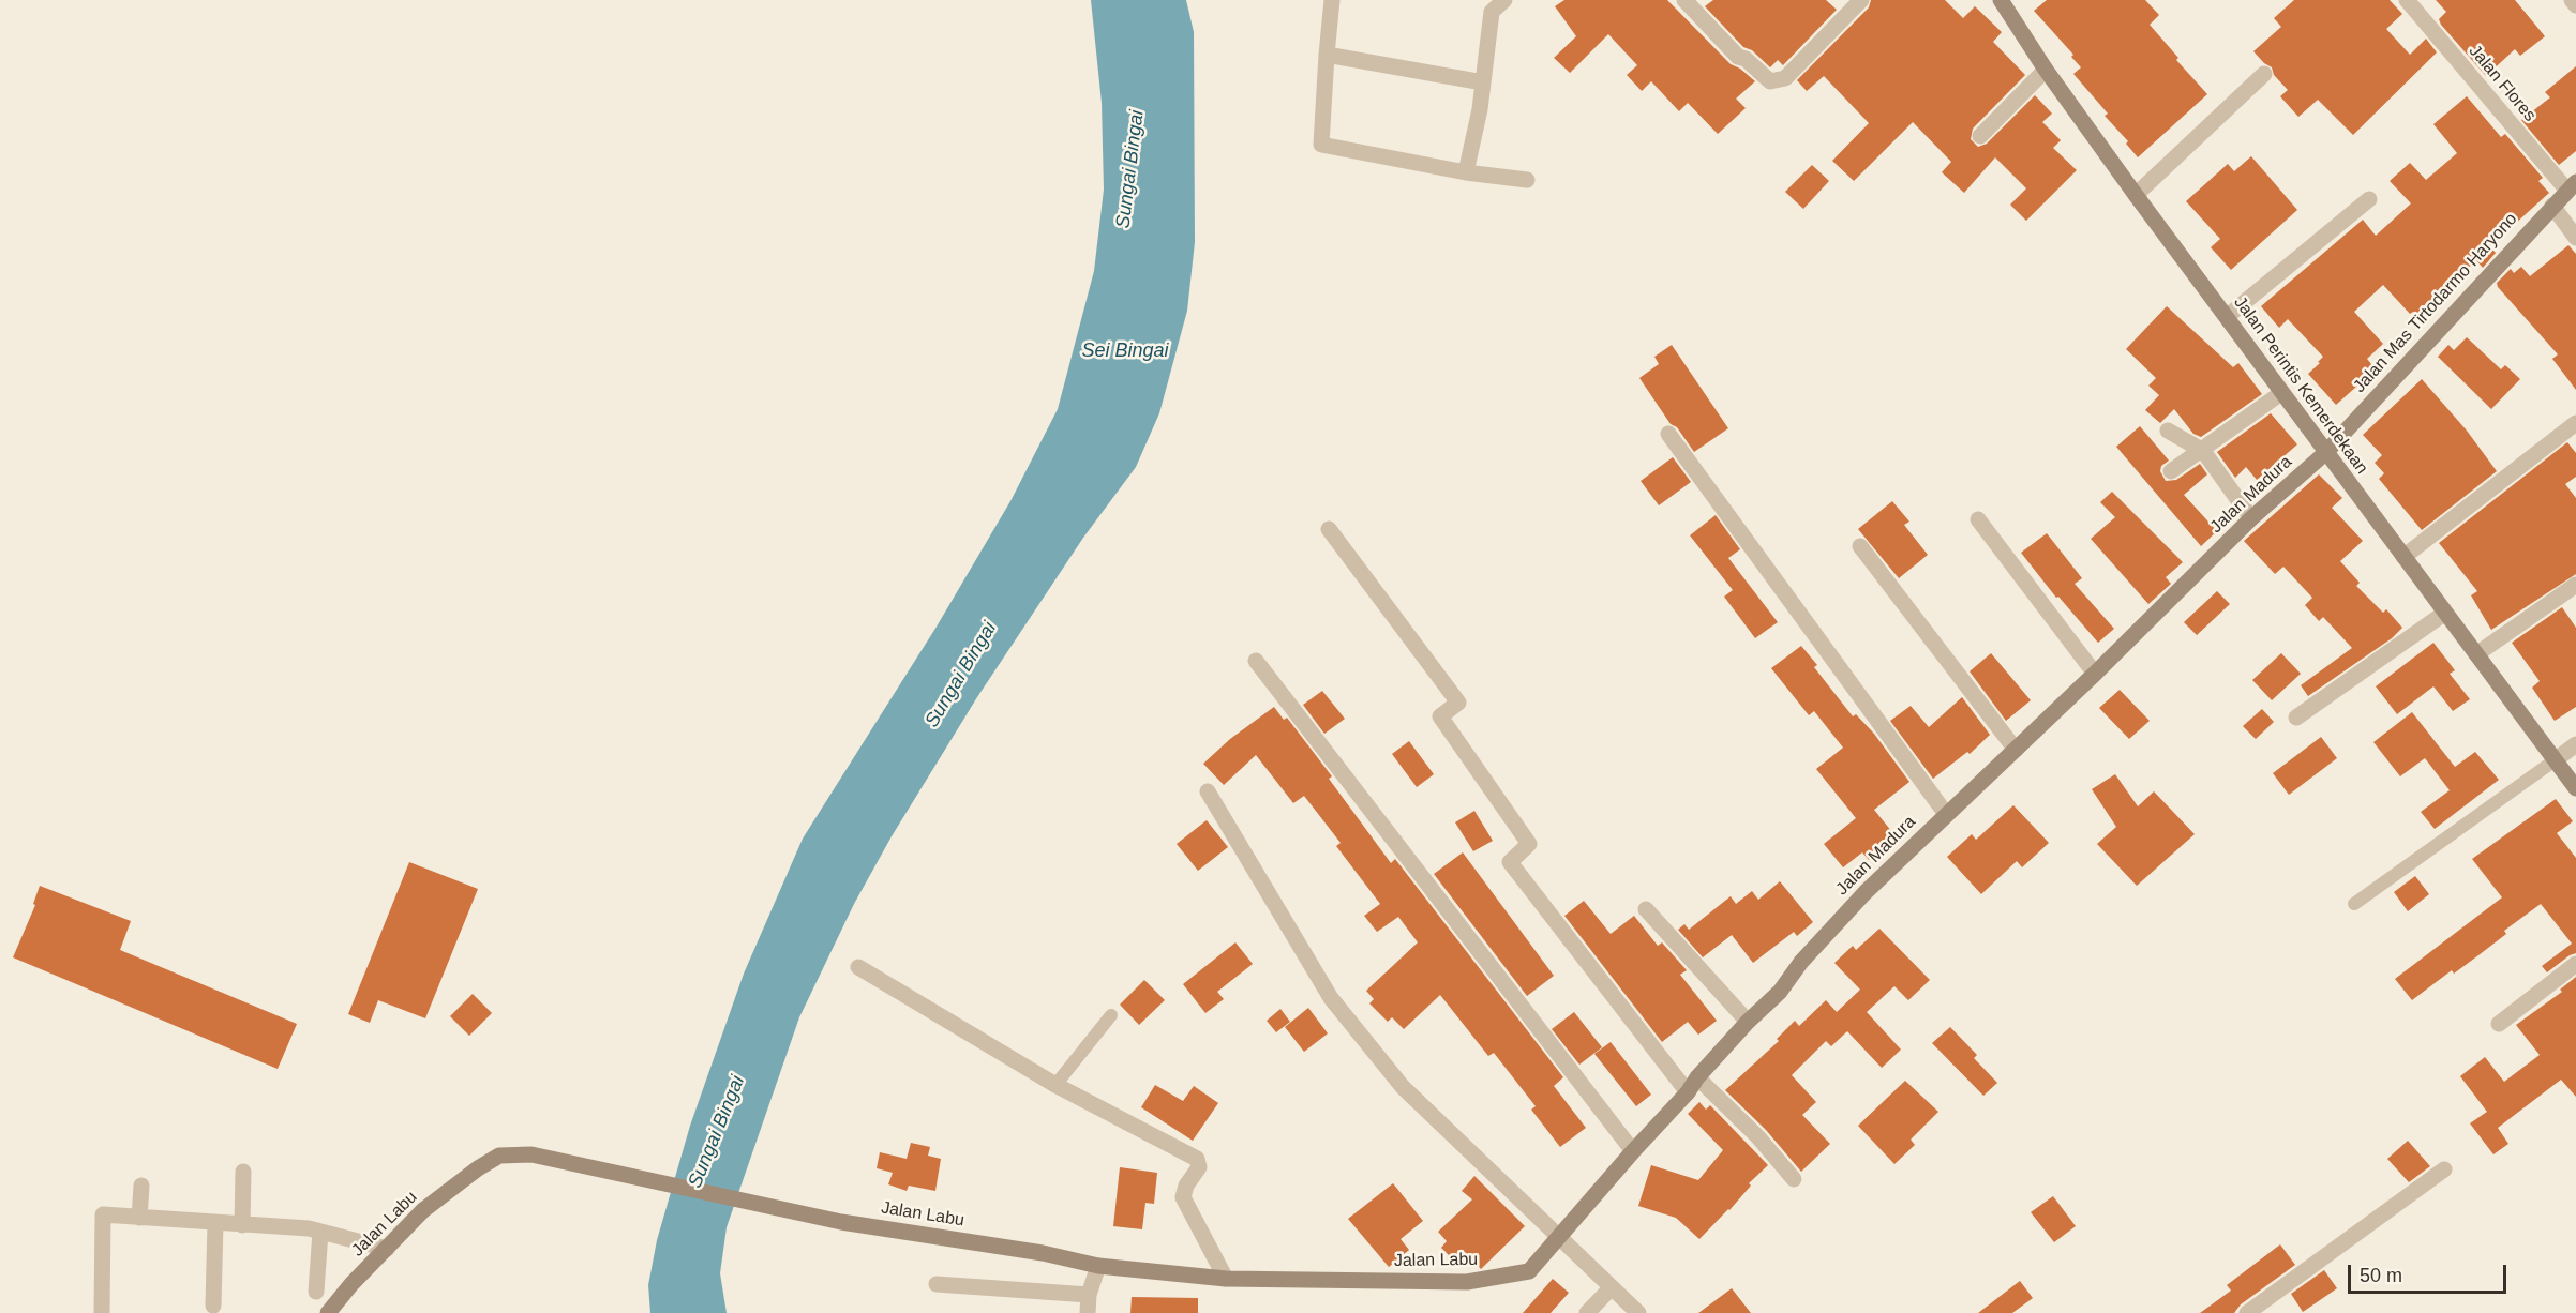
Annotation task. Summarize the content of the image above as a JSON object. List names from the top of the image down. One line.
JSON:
{"streets":{"street":["Jalan Flores","Jalan Mas Tirtodarmo Haryono","Jalan Perintis Kemerdekaan","Jalan Madura","Jalan Labu"]},"crossings":[["Jalan Flores","Jalan Mas Tirtodarmo Haryono"],["Jalan Mas Tirtodarmo Haryono","Jalan Perintis Kemerdekaan"],["Jalan Mas Tirtodarmo Haryono","Jalan Madura"],["Jalan Perintis Kemerdekaan","Jalan Madura"],["Jalan Madura","Jalan Labu"]],"water":["Sungai Bingai","Sei Bingai"],"scale_bar":"50 m"}
